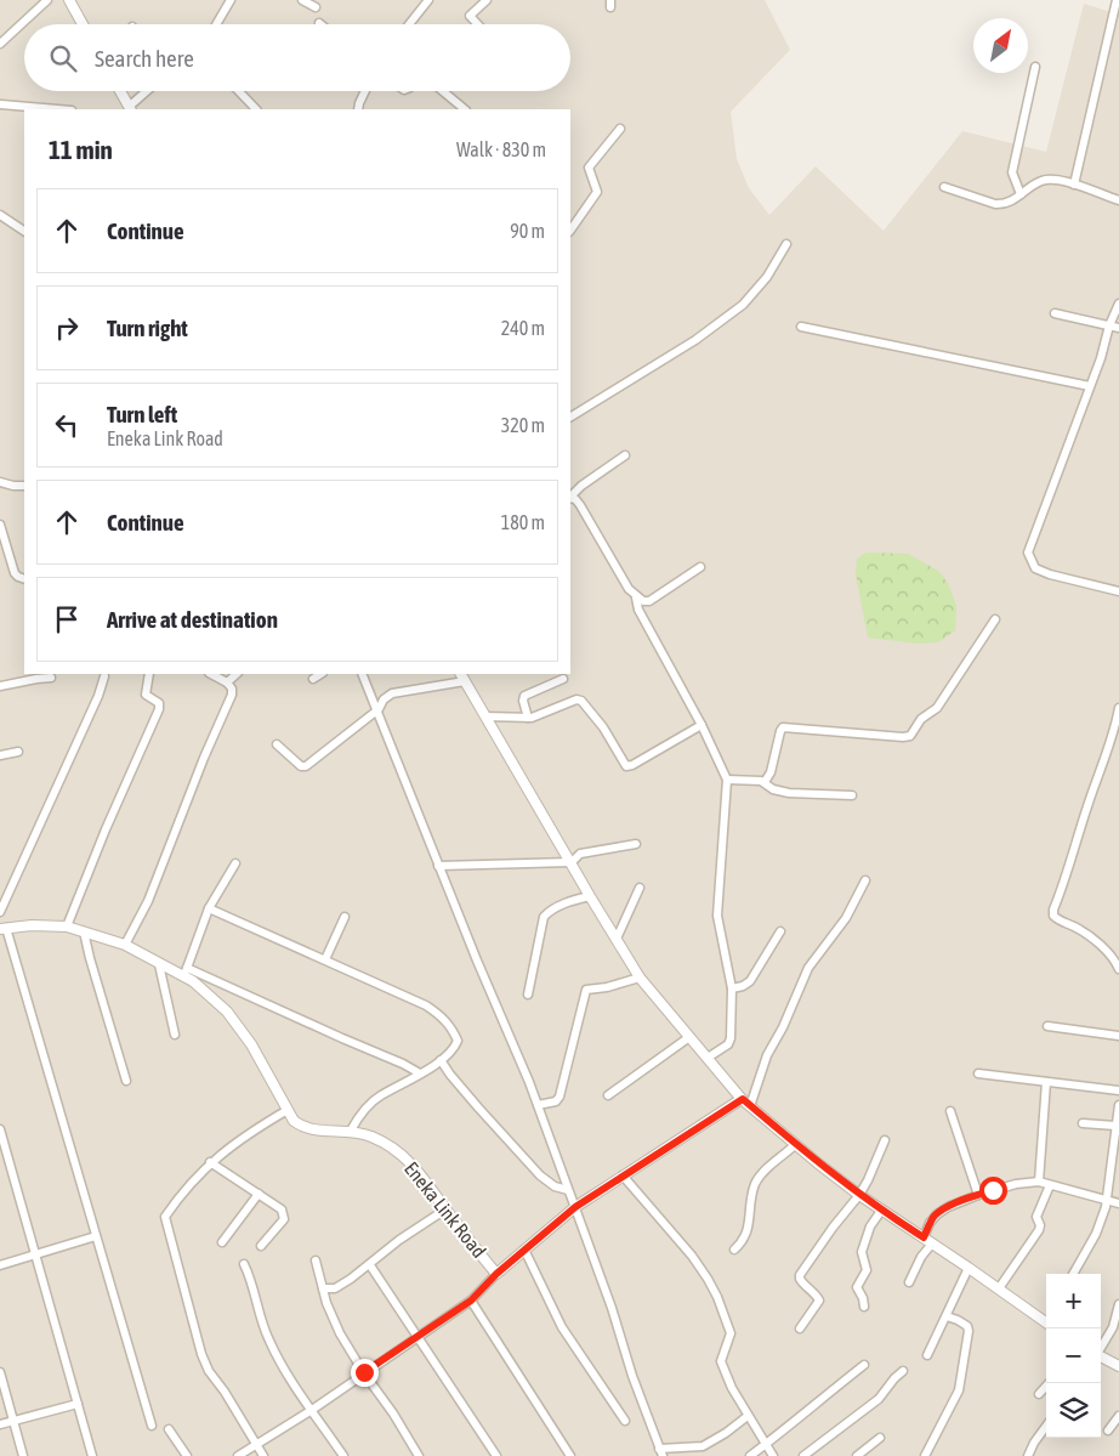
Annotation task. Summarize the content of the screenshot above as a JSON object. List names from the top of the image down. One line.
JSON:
{"streets":{"street":["Eneka Link Road"]},"north":"top right","page":{"search":"Search here","heading":["11 min","Walk · 830 m"],"list":[["Continue","90 m"],["Turn right","240 m"],["Turn left","Eneka Link Road","320 m"],["Continue","180 m"],"Arrive at destination"],"map_buttons":["+","−"]}}
